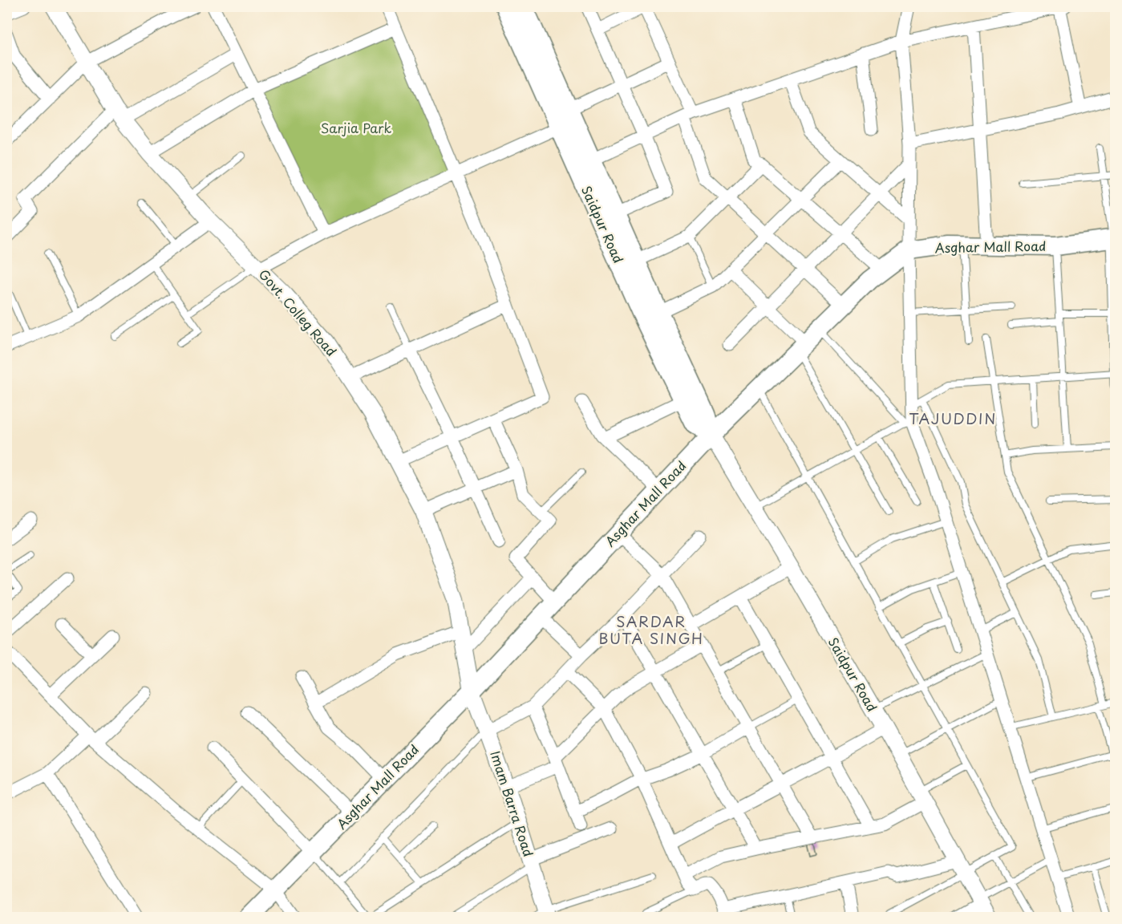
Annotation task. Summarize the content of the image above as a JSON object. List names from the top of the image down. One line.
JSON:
{"streets":{"main road":["Saidpur Road","Asghar Mall Road"],"street":["Govt. Colleg Road","Imam Barra Road"]},"crossings":[["Saidpur Road","Asghar Mall Road"],["Asghar Mall Road","Govt. Colleg Road"],["Asghar Mall Road","Imam Barra Road"],["Govt. Colleg Road","Imam Barra Road"]],"districts":["TAJUDDIN","SARDAR BUTA SINGH"],"parks":["Sarjia Park"]}
